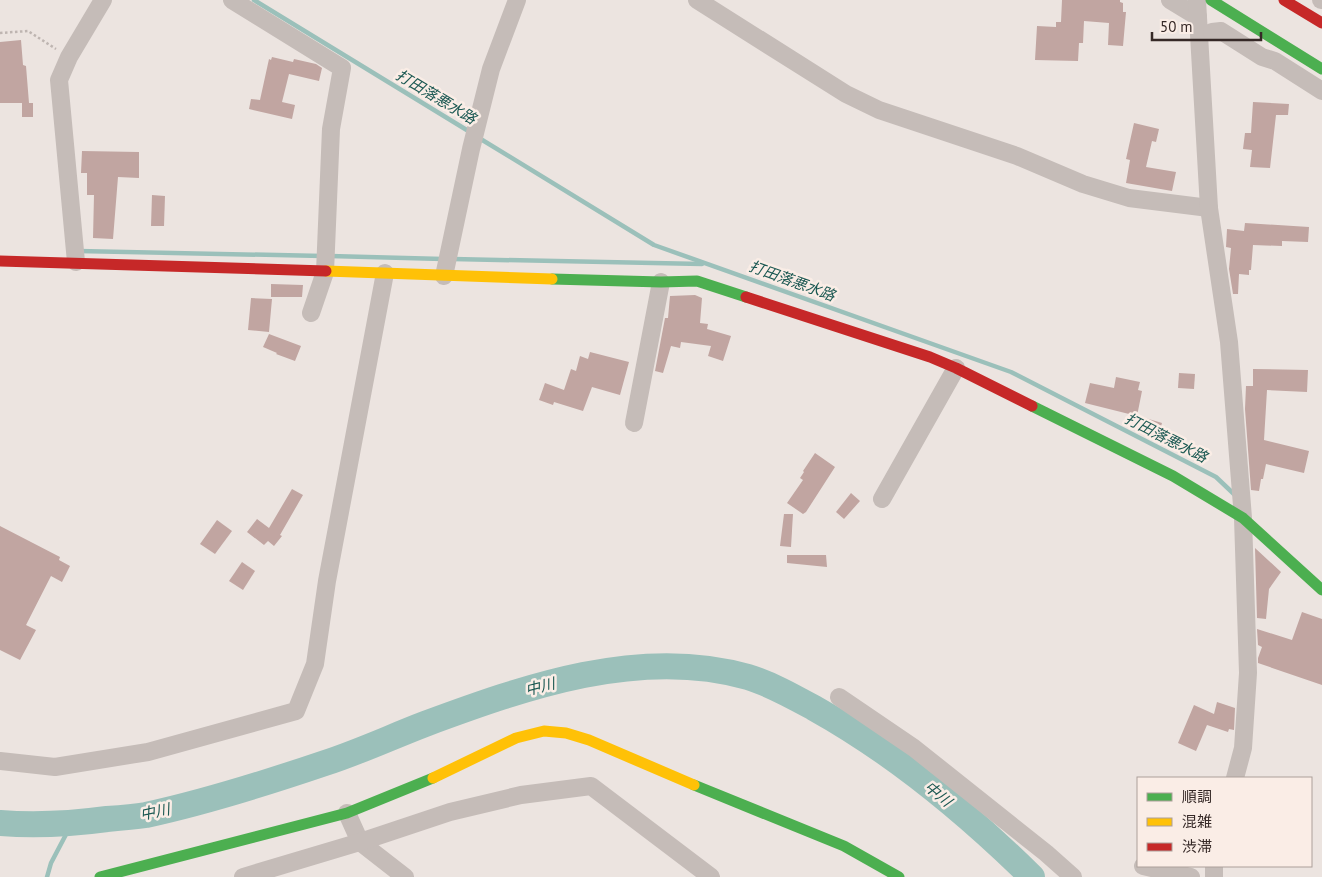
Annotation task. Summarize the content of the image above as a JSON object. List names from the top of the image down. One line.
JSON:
{"water":["打田落悪水路","中川"],"legend":["順調","混雑","渋滞"],"scale_bar":"50 m"}
